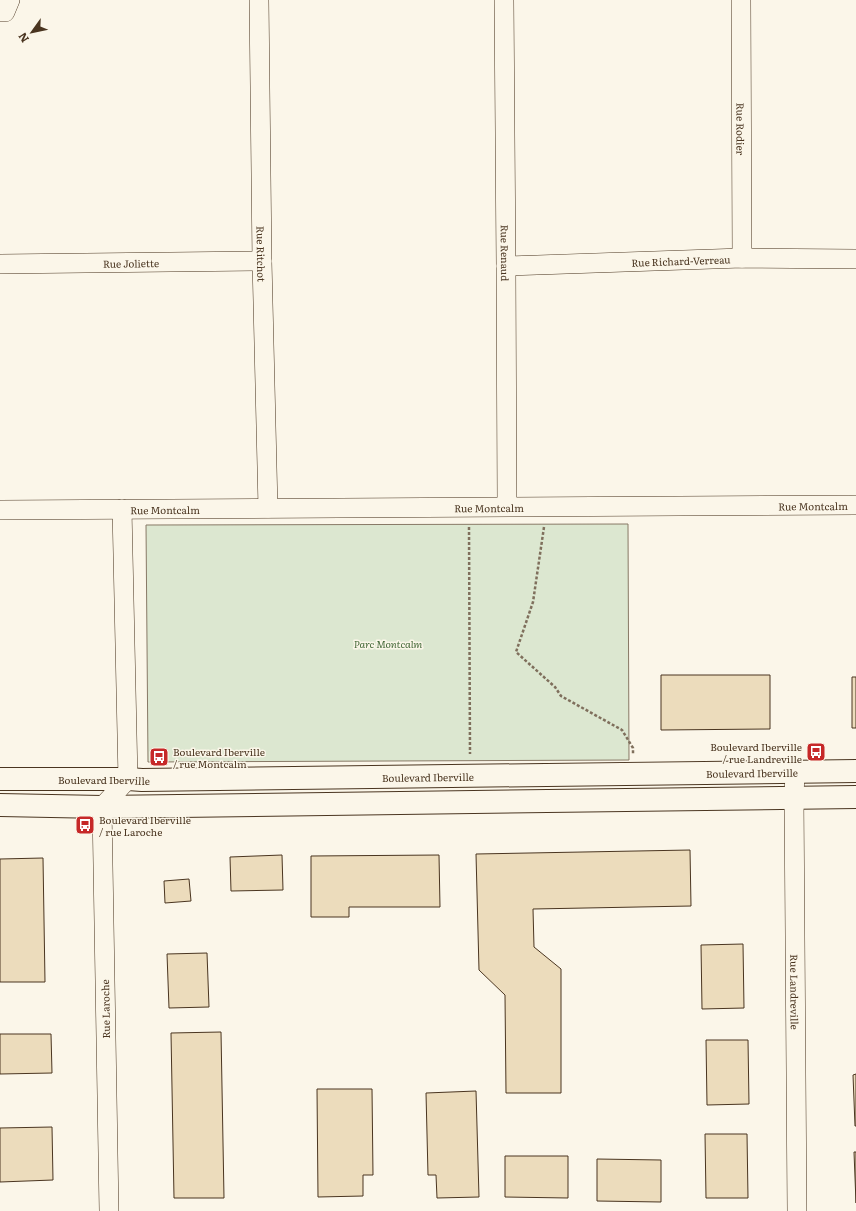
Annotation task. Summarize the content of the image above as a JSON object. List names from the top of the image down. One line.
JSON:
{"streets":{"street":["Rue Rodier","Rue Renaud","Rue Ritchot","Rue Richard-Verreau","Rue Joliette","Rue Montcalm","Boulevard Iberville","Rue Landreville","Rue Laroche"]},"crossings":[["Rue Rodier","Rue Richard-Verreau"],["Rue Renaud","Rue Richard-Verreau"],["Rue Renaud","Rue Montcalm"],["Rue Ritchot","Rue Joliette"],["Rue Ritchot","Rue Montcalm"],["Rue Montcalm","Boulevard Iberville"],["Boulevard Iberville","Rue Landreville"]],"parks":["Parc Montcalm"],"places":{"bus stop":["Boulevard Iberville / rue Landreville","Boulevard Iberville / rue Montcalm","Boulevard Iberville / rue Laroche"]},"north":"bottom left"}
